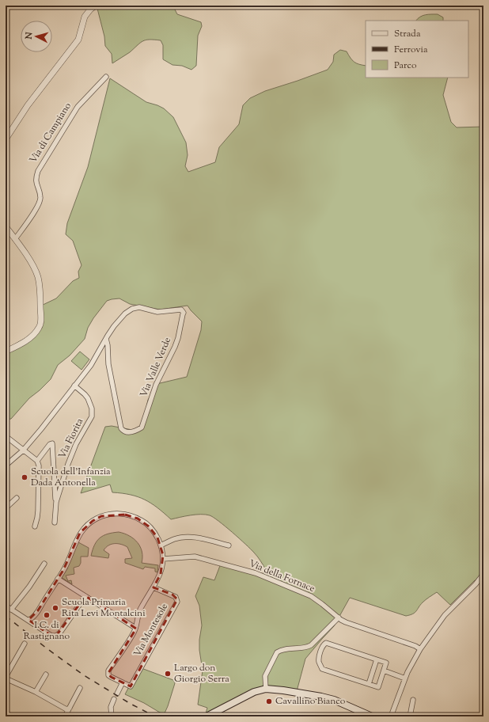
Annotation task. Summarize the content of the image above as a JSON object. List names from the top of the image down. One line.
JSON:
{"streets":{"street":["Via di Campiano","Via Valle Verde","Via Fiorita","Via della Fornace","Via Montesole"]},"crossings":[["Via Valle Verde","Via Fiorita"]],"places":["Scuola dell'Infanzia Dada Antonella","Scuola Primaria Rita Levi Montalcini","I.C. di Rastignano","Largo don Giorgio Serra","Cavallino Bianco"],"legend":["Strada","Ferrovia","Parco"],"north":"left"}
